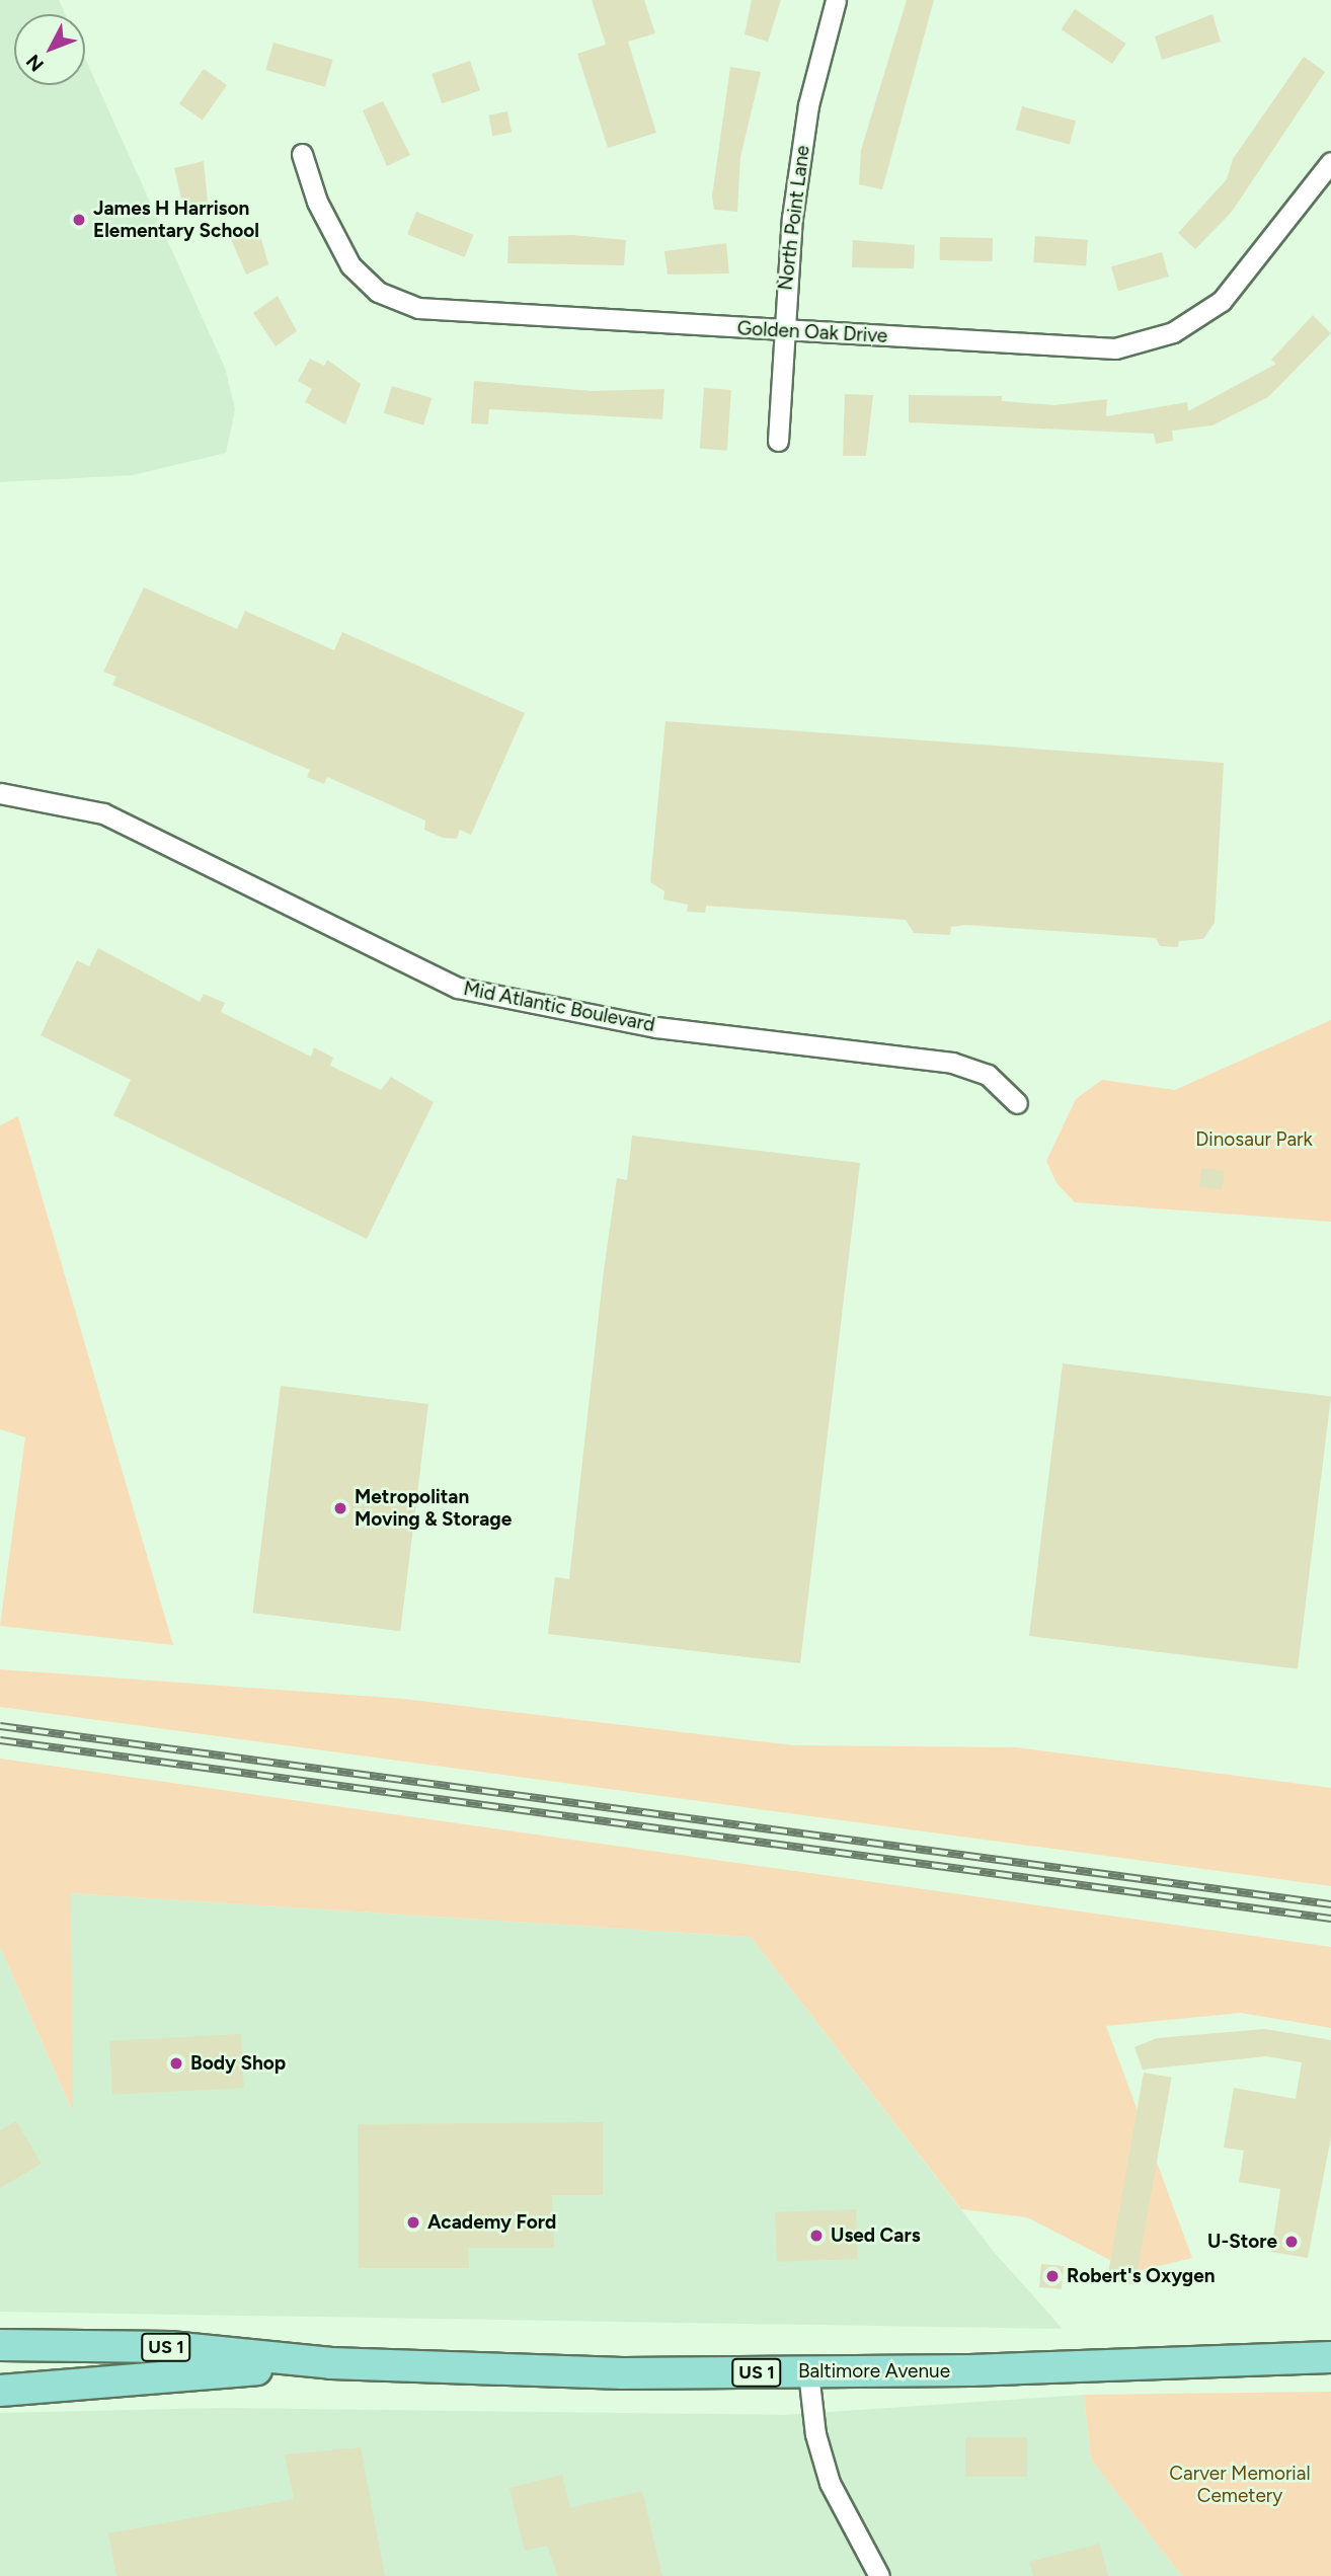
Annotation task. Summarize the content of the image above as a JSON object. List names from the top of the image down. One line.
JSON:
{"streets":{"main road":["US 1","Baltimore Avenue"],"street":["North Point Lane","Golden Oak Drive","Mid Atlantic Boulevard"]},"crossings":[["North Point Lane","Golden Oak Drive"]],"parks":["Dinosaur Park","Carver Memorial Cemetery"],"places":["James H Harrison Elementary School","Metropolitan Moving & Storage","Body Shop","Academy Ford","Used Cars","U-Store","Robert's Oxygen"],"north":"bottom left"}
